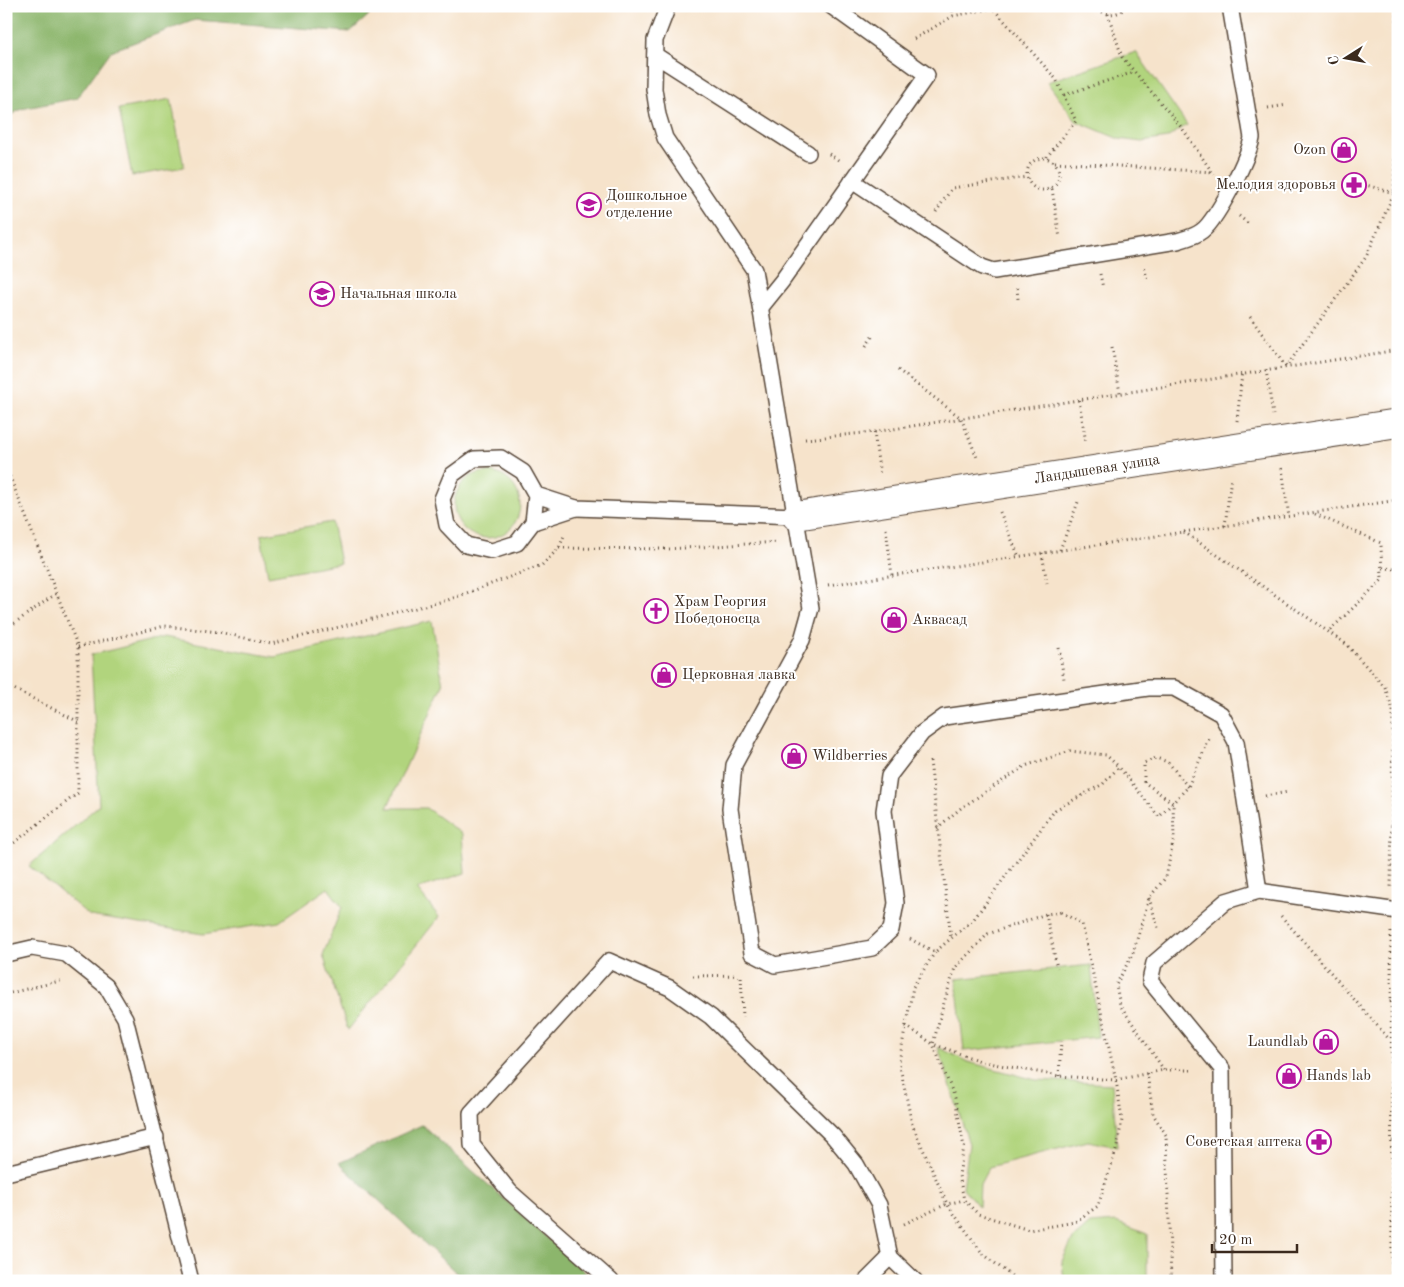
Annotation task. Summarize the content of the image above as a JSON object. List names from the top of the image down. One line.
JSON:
{"streets":{"street":["Ландышевая улица"]},"places":{"shop":["Ozon","Аквасад","Церковная лавка","Wildberries","Laundlab","Hands lab"],"pharmacy":["Мелодия здоровья","Советская аптека"],"school or university":["Дошкольное отделение","Начальная школа"],"church":["Храм Георгия Победоносца"]},"scale_bar":"20 m","north":"left"}
